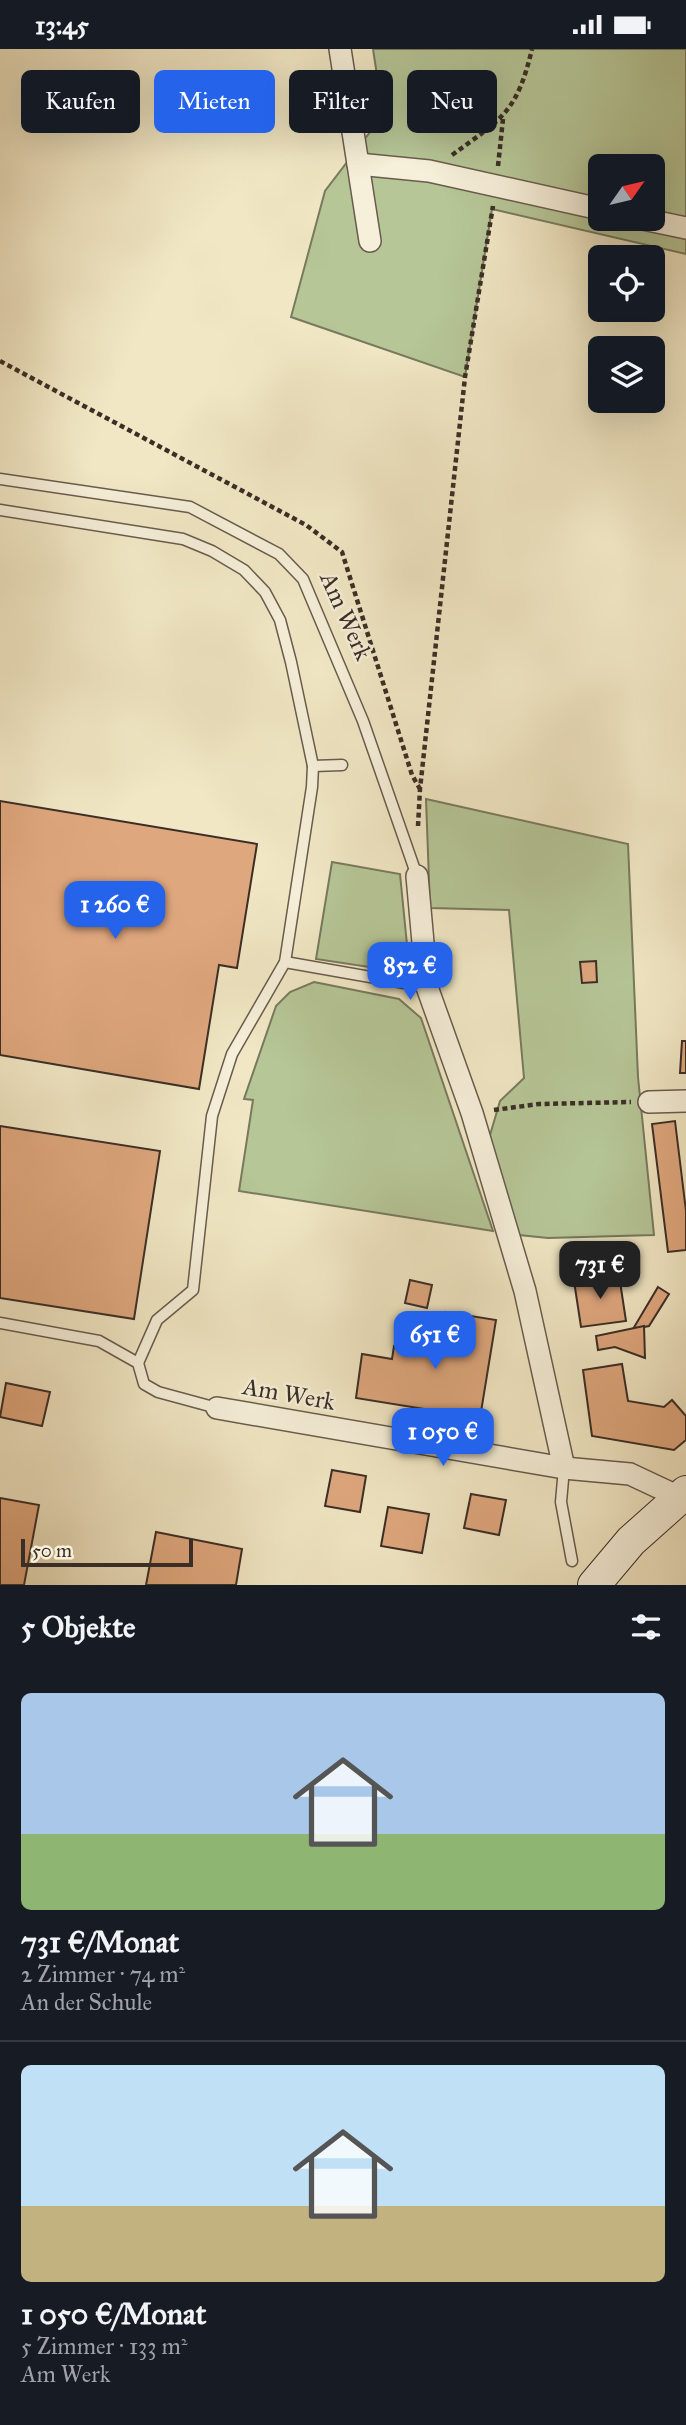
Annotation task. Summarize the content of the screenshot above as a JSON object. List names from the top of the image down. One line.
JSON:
{"streets":{"street":["Am Werk"]},"scale_bar":"50 m","north":"top right","page":{"status":"13:45","chip":["Kaufen","Mieten","Filter","Neu"],"price":["1 260 €","852 €","731 €","651 €","1 050 €"],"scale":"50 m","heading":"5 Objekte","list":[{"name":"731 €/Monat","note":"2 Zimmer · 74 m² · An der Schule"},{"name":"1 050 €/Monat","note":"5 Zimmer · 133 m² · Am Werk"}]}}
